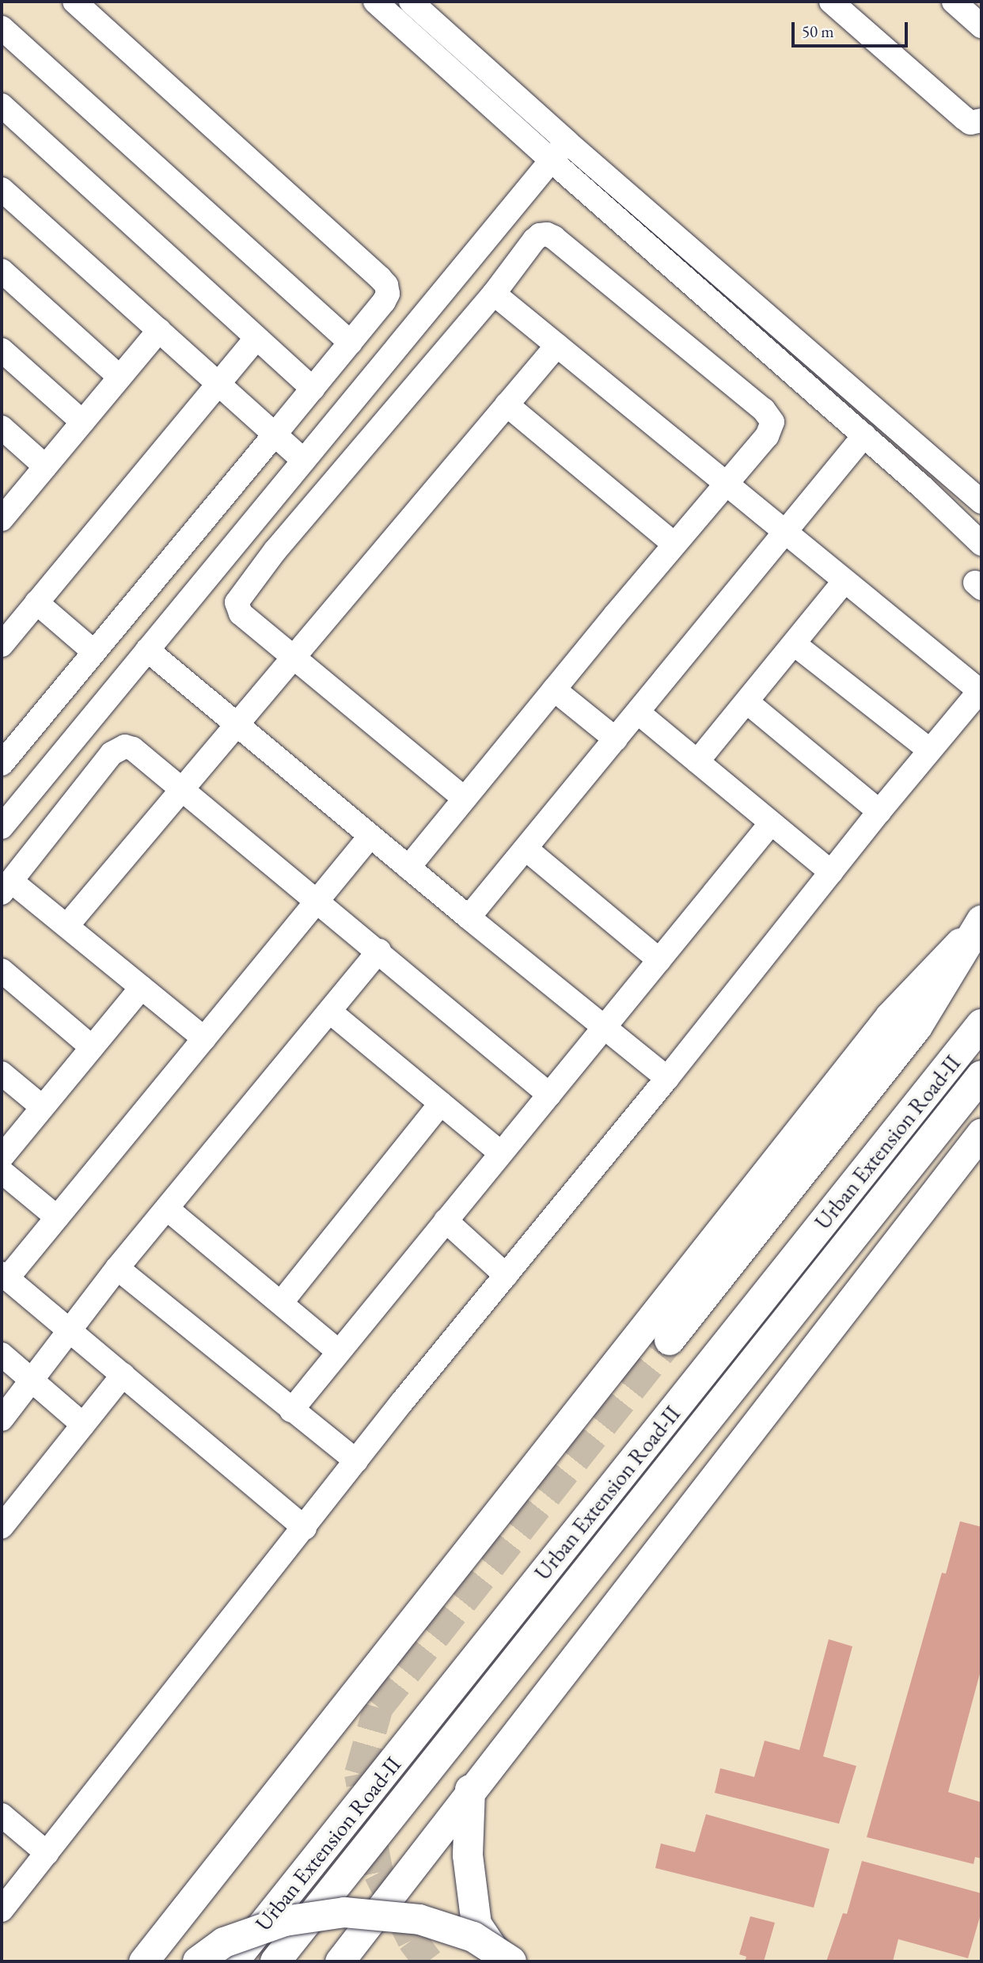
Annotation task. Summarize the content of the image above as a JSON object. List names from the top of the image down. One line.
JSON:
{"streets":{"highway":["Urban Extension Road-II"]},"scale_bar":"50 m"}
